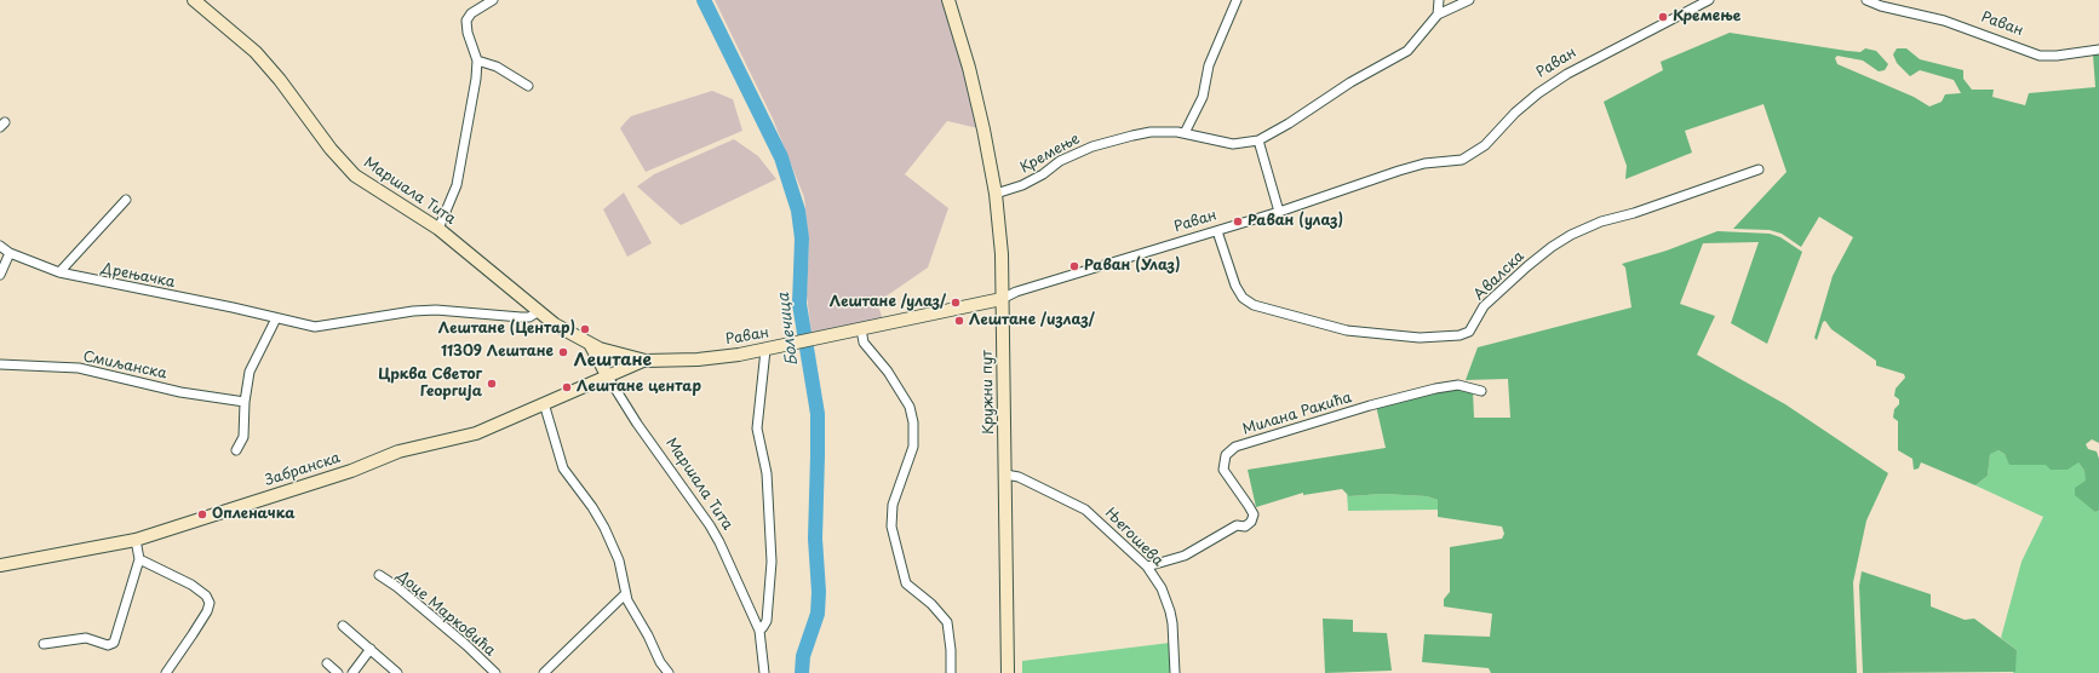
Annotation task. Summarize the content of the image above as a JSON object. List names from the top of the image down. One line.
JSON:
{"streets":{"street":["Раван","Кремење","Маршала Тита","Дрењачка","Авалска","Смиљанска","Кружни пут","Милана Ракића","Забранска","Његошева","Доце Марковића"]},"crossings":[["Раван","Маршала Тита"],["Раван","Авалска"],["Раван","Кружни пут"],["Раван","Забранска"],["Кремење","Кружни пут"],["Маршала Тита","Дрењачка"],["Маршала Тита","Забранска"],["Кружни пут","Његошева"],["Милана Ракића","Његошева"]],"districts":["Лештане"],"water":["Болечица"],"places":["Кремење","Раван (улаз)","Раван (Улаз)","Лештане /улаз/","Лештане /излаз/","Лештане (Центар)","11309 Лештане","Црква Светог Георгија","Лештане центар","Опленачка"]}
